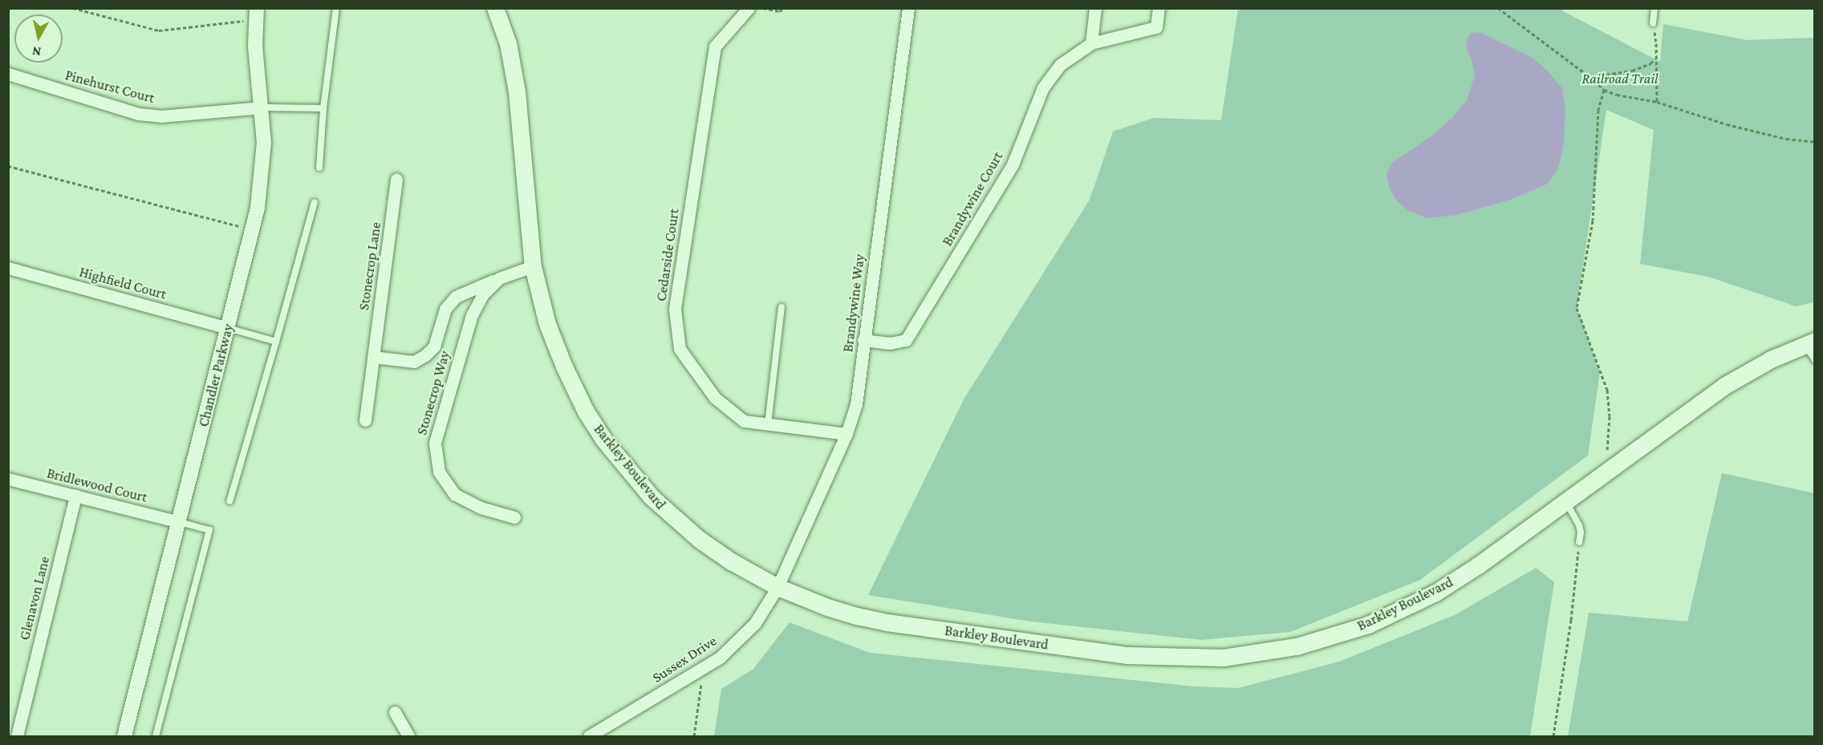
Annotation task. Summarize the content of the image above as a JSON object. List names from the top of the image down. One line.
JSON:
{"streets":{"main road":["Barkley Boulevard"],"street":["Pinehurst Court","Brandywine Court","Cedarside Court","Stonecrop Lane","Highfield Court","Brandywine Way","Chandler Parkway","Stonecrop Way","Bridlewood Court","Glenavon Lane","Sussex Drive"]},"crossings":[["Pinehurst Court","Chandler Parkway"],["Brandywine Court","Brandywine Way"],["Cedarside Court","Brandywine Way"],["Highfield Court","Chandler Parkway"],["Brandywine Way","Barkley Boulevard"],["Brandywine Way","Sussex Drive"],["Chandler Parkway","Bridlewood Court"],["Stonecrop Way","Barkley Boulevard"],["Barkley Boulevard","Sussex Drive"],["Bridlewood Court","Glenavon Lane"]],"parks":["Railroad Trail"],"north":"bottom"}
